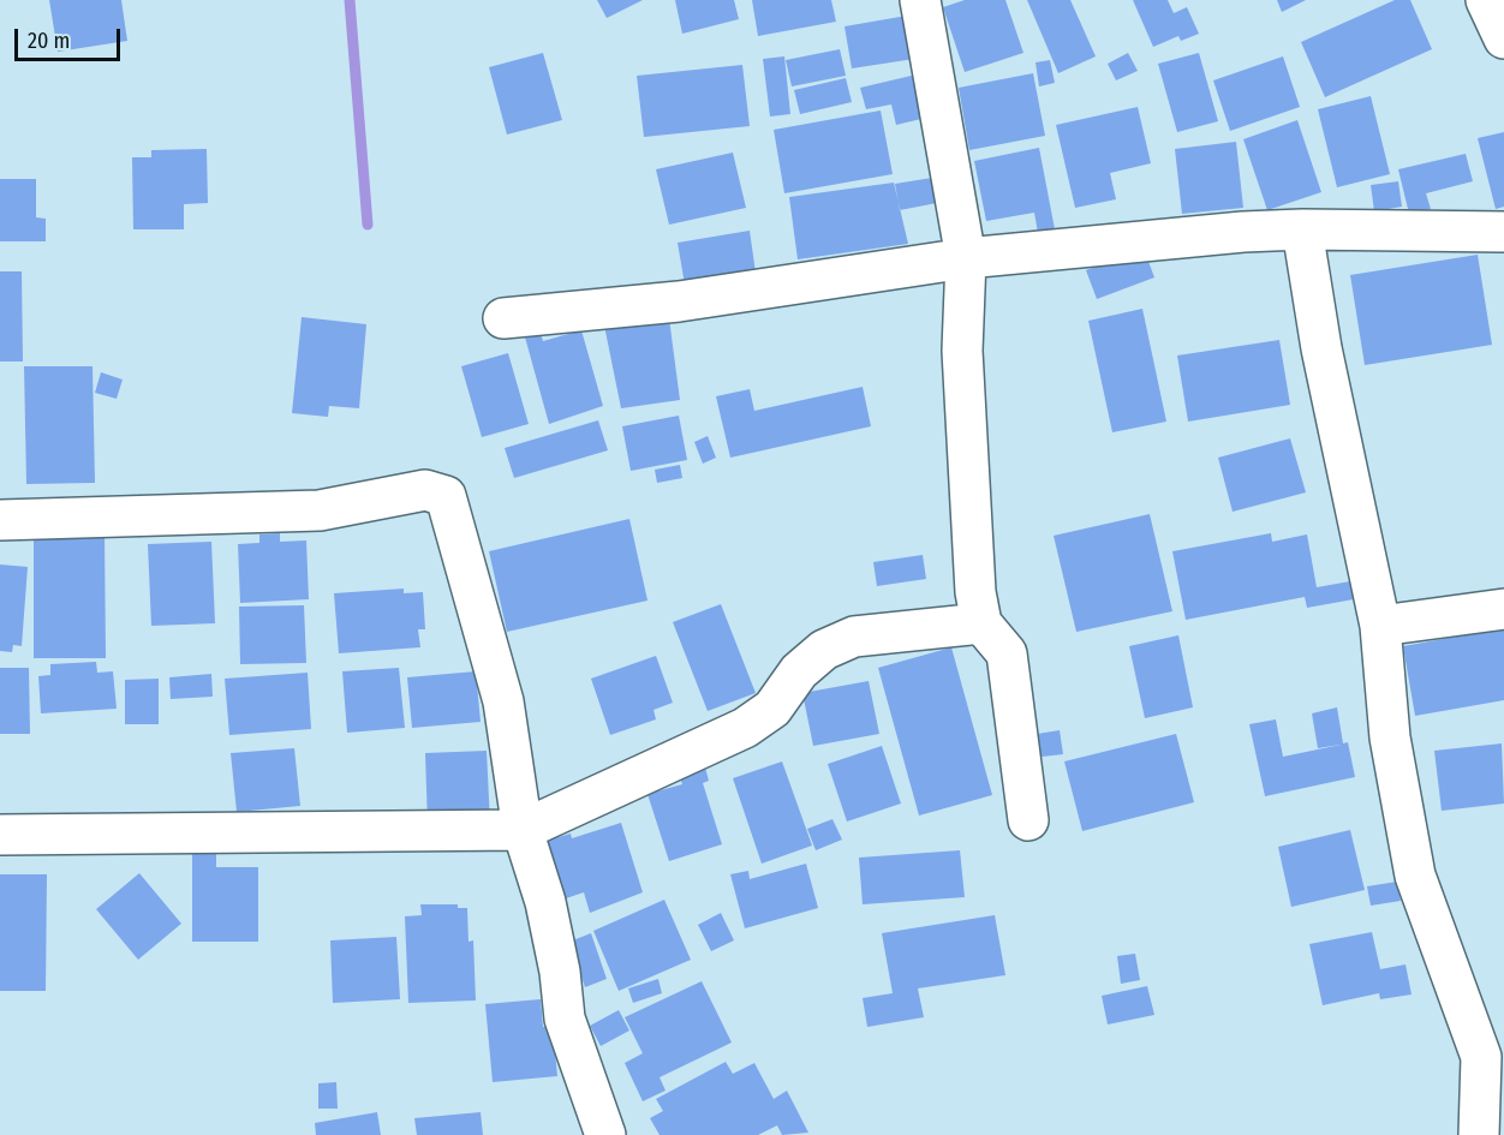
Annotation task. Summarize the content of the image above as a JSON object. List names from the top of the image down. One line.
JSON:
{"scale_bar":"20 m"}
